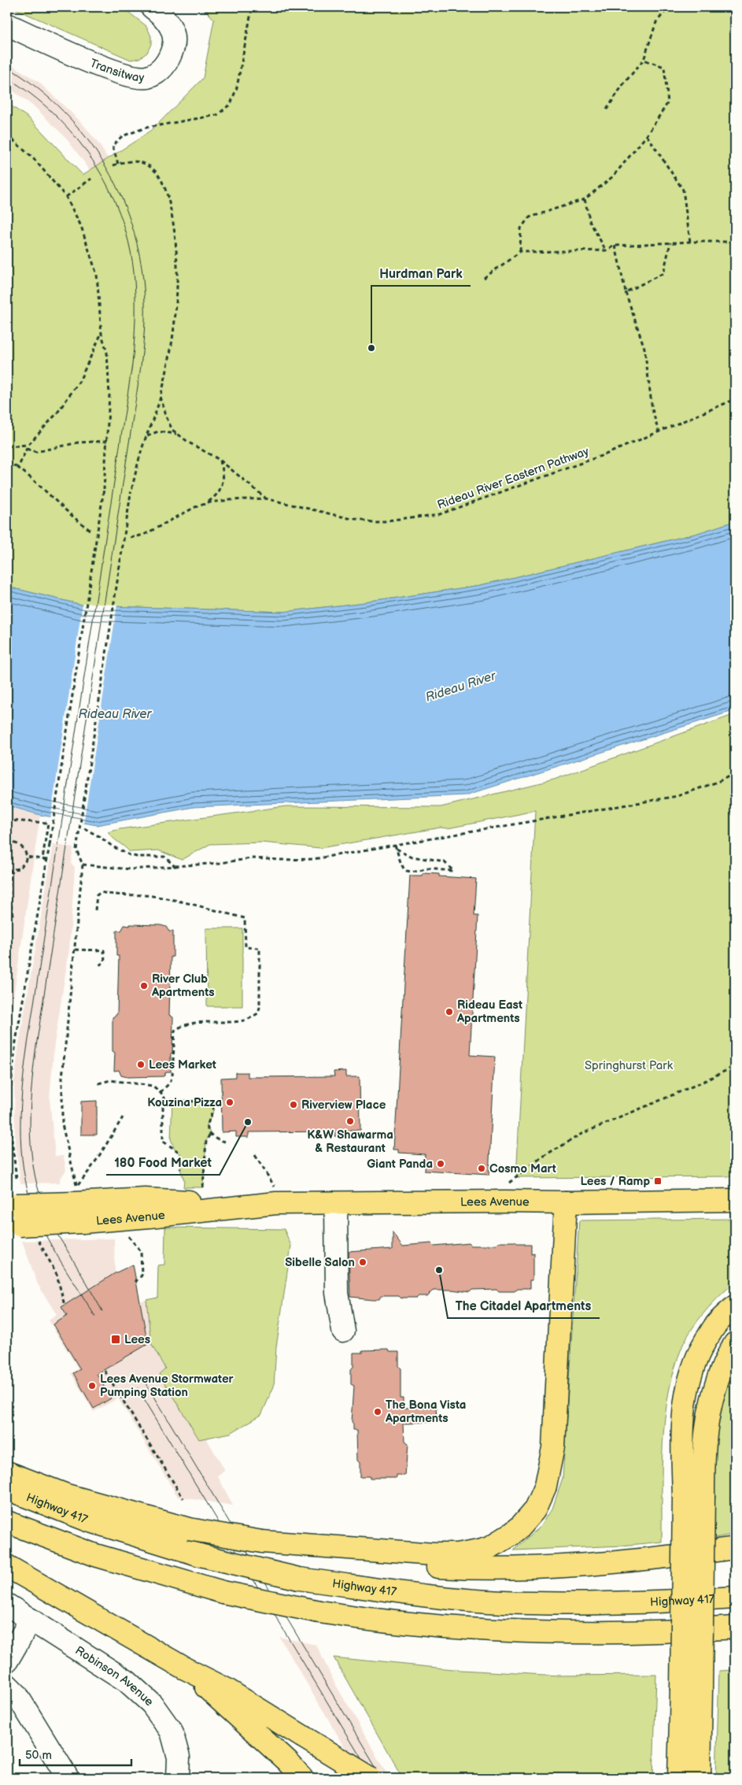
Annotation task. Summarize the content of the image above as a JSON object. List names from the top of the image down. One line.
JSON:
{"streets":{"main road":["Lees Avenue","Highway 417"],"street":["Transitway","Robinson Avenue"],"path":["Rideau River Eastern Pathway"]},"water":["Rideau River"],"parks":["Springhurst Park"],"places":{"other":["Hurdman Park","River Club Apartments","Rideau East Apartments","Lees Market","Kouzina Pizza","Riverview Place","K&W Shawarma & Restaurant","180 Food Market","Giant Panda","Cosmo Mart","Sibelle Salon","The Citadel Apartments","Lees Avenue Stormwater Pumping Station","The Bona Vista Apartments"],"transit":["Lees / Ramp","Lees"]},"scale_bar":"50 m"}
